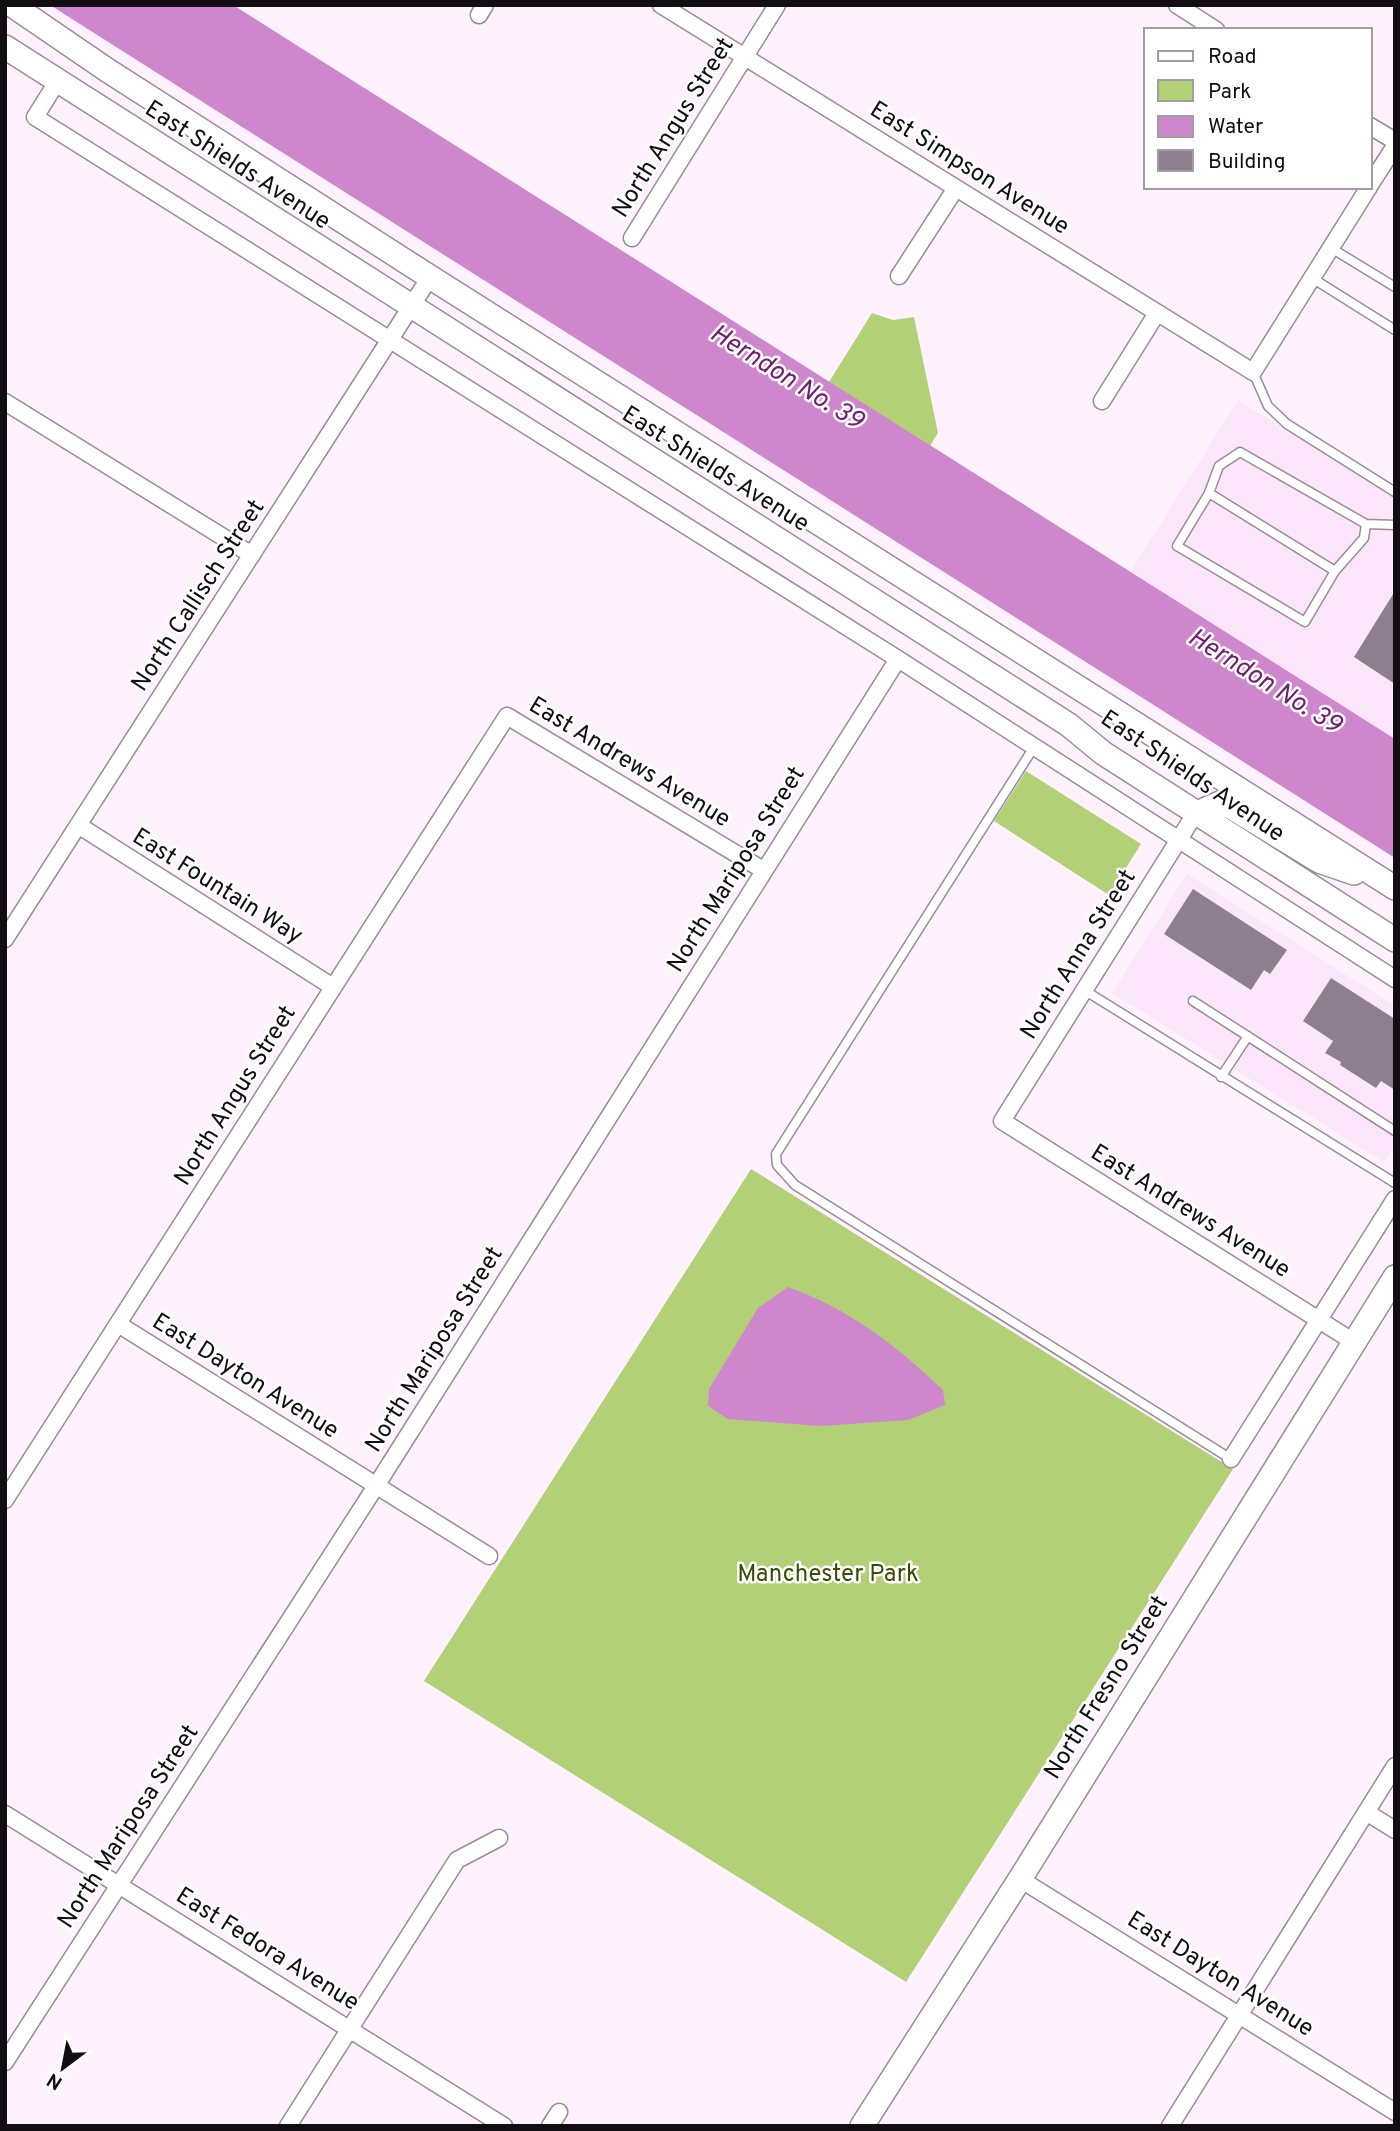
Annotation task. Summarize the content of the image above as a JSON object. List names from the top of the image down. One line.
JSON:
{"streets":{"main road":["East Shields Avenue","North Fresno Street"],"street":["North Angus Street","East Simpson Avenue","North Callisch Street","East Andrews Avenue","North Mariposa Street","East Fountain Way","North Anna Street","East Dayton Avenue","East Fedora Avenue"]},"crossings":[["North Angus Street","East Simpson Avenue"],["North Angus Street","East Andrews Avenue"],["North Angus Street","East Fountain Way"],["North Angus Street","East Dayton Avenue"],["East Shields Avenue","North Callisch Street"],["East Shields Avenue","North Anna Street"],["North Callisch Street","East Fountain Way"],["East Andrews Avenue","North Mariposa Street"],["East Andrews Avenue","North Anna Street"],["East Andrews Avenue","North Fresno Street"],["North Mariposa Street","East Dayton Avenue"],["North Mariposa Street","East Fedora Avenue"],["East Dayton Avenue","North Fresno Street"]],"water":["Herndon No. 39"],"parks":["Manchester Park"],"legend":["Road","Park","Water","Building"],"north":"bottom left"}
